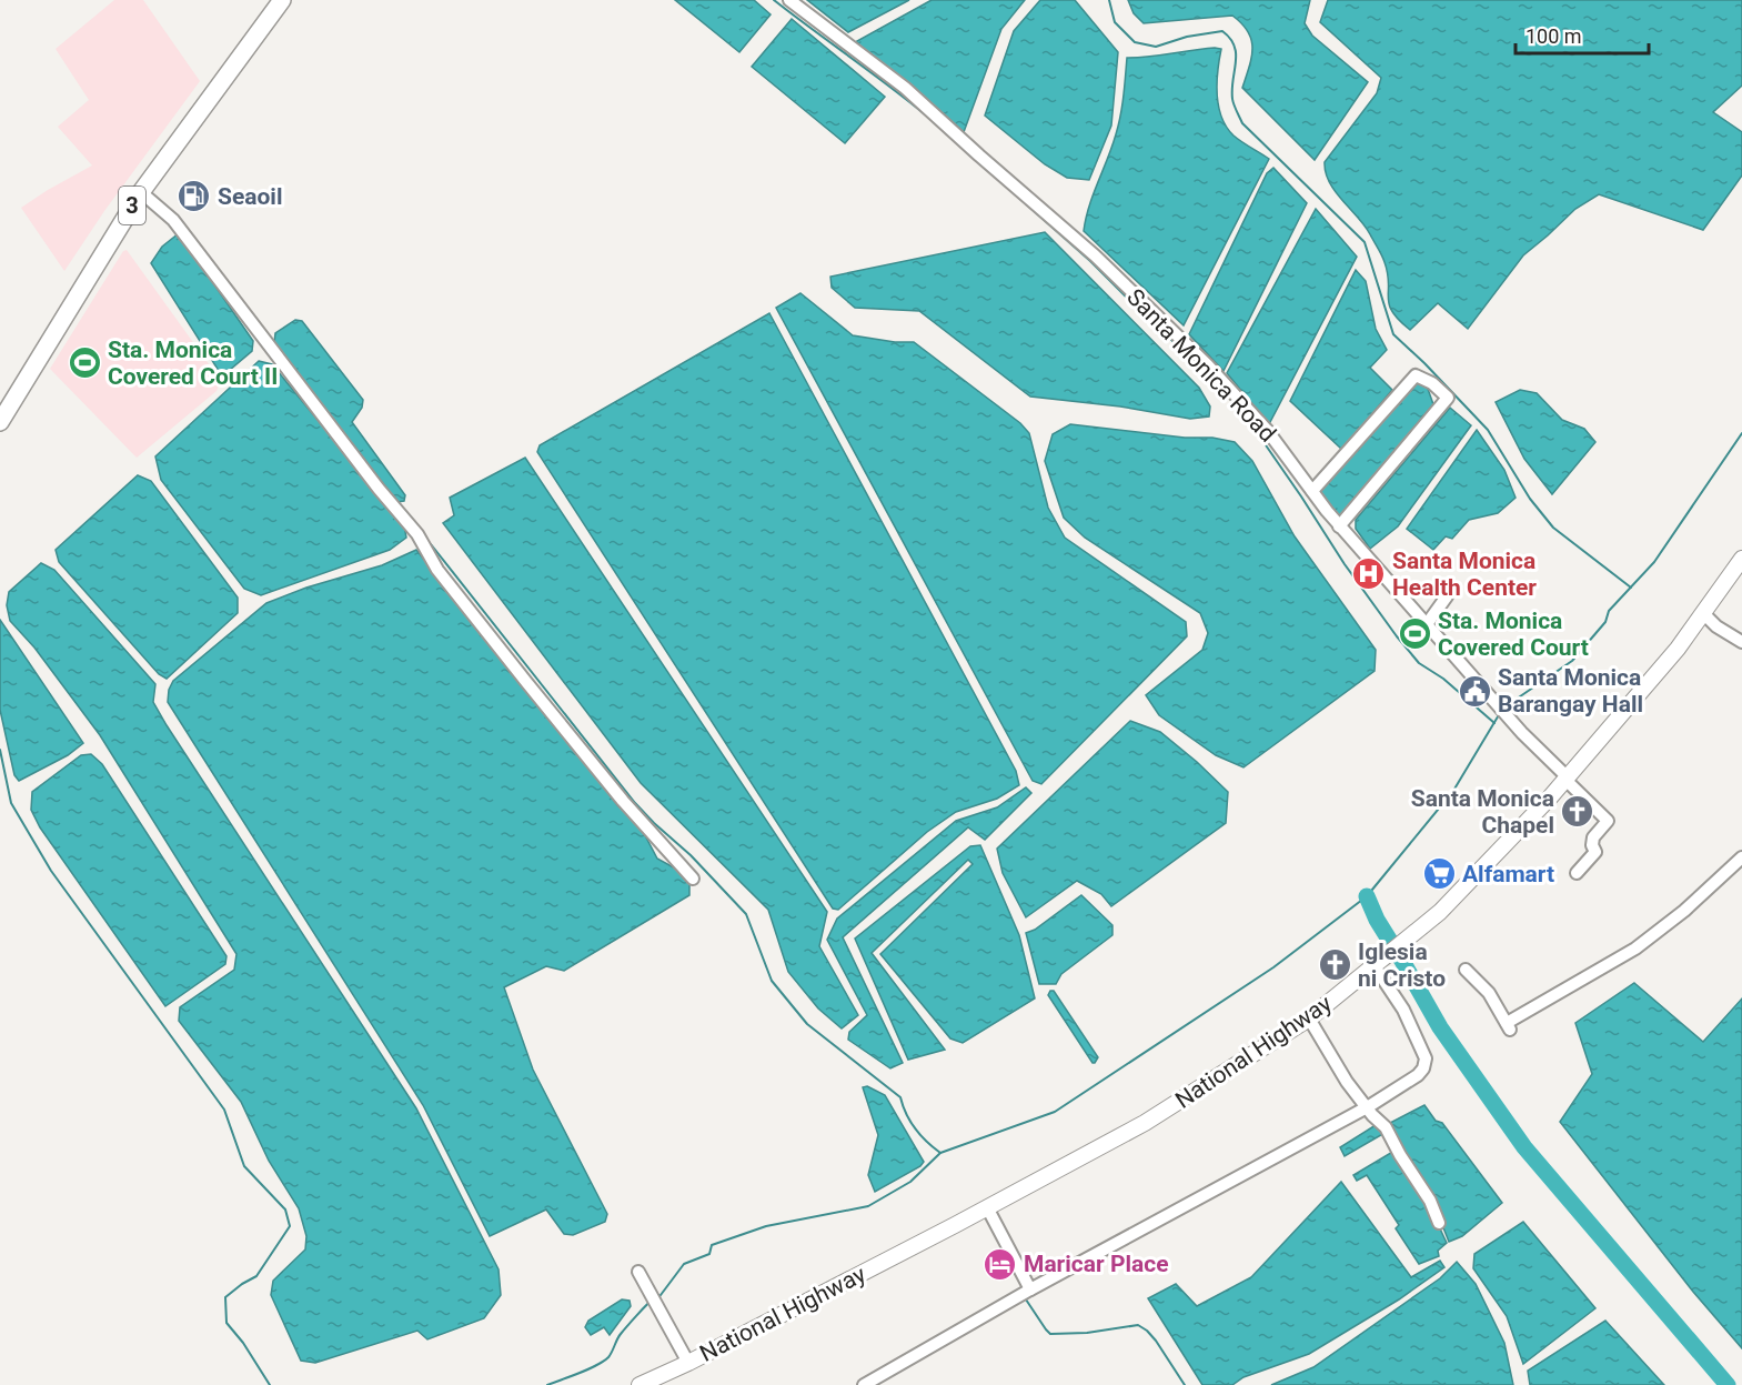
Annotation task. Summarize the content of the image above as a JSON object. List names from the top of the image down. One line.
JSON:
{"streets":{"highway":["3"],"main road":["National Highway"],"street":["Santa Monica Road"]},"crossings":[["Santa Monica Road","National Highway"]],"places":{"fuel station":["Seaoil"],"sports":["Sta. Monica Covered Court II","Sta. Monica Covered Court"],"hospital":["Santa Monica Health Center"],"public building":["Santa Monica Barangay Hall"],"church":["Santa Monica Chapel","Iglesia ni Cristo"],"supermarket":["Alfamart"],"hotel":["Maricar Place"]},"scale_bar":"100 m"}
